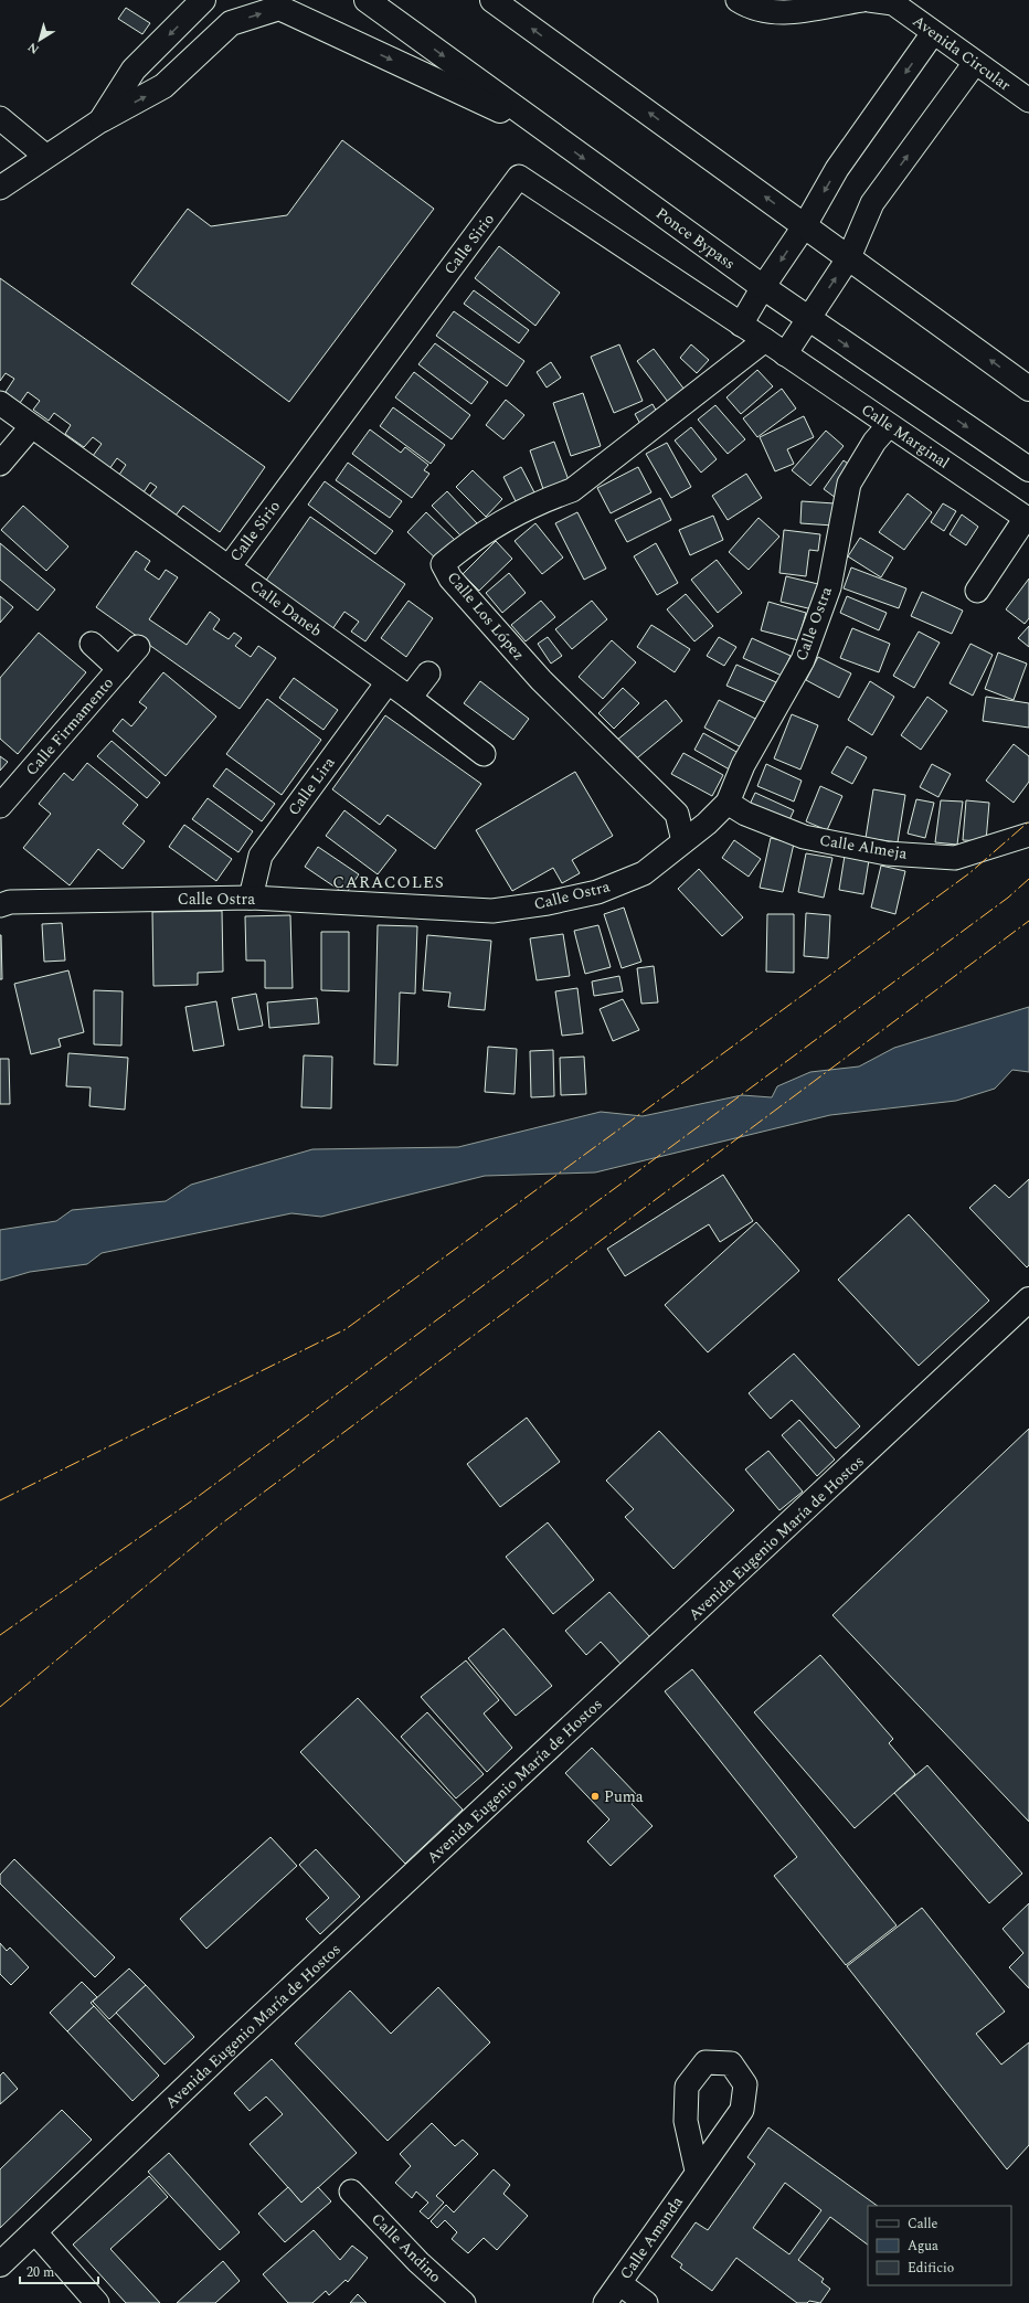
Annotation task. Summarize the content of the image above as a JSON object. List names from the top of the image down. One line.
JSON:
{"streets":{"main road":["Ponce Bypass","Avenida Eugenio María de Hostos"],"street":["Avenida Circular","Calle Sirio","Calle Marginal","Calle Daneb","Calle Los López","Calle Ostra","Calle Firmamento","Calle Lira","Calle Almeja","Calle Amanda","Calle Andino"]},"crossings":[["Calle Sirio","Calle Marginal"],["Calle Sirio","Calle Daneb"],["Calle Sirio","Calle Los López"],["Calle Marginal","Calle Ostra"],["Calle Daneb","Calle Lira"],["Calle Los López","Calle Ostra"],["Calle Ostra","Calle Lira"],["Calle Ostra","Calle Almeja"]],"districts":["CARACOLES"],"places":["Puma"],"legend":["Calle","Agua","Edificio"],"scale_bar":"20 m","north":"bottom left"}
